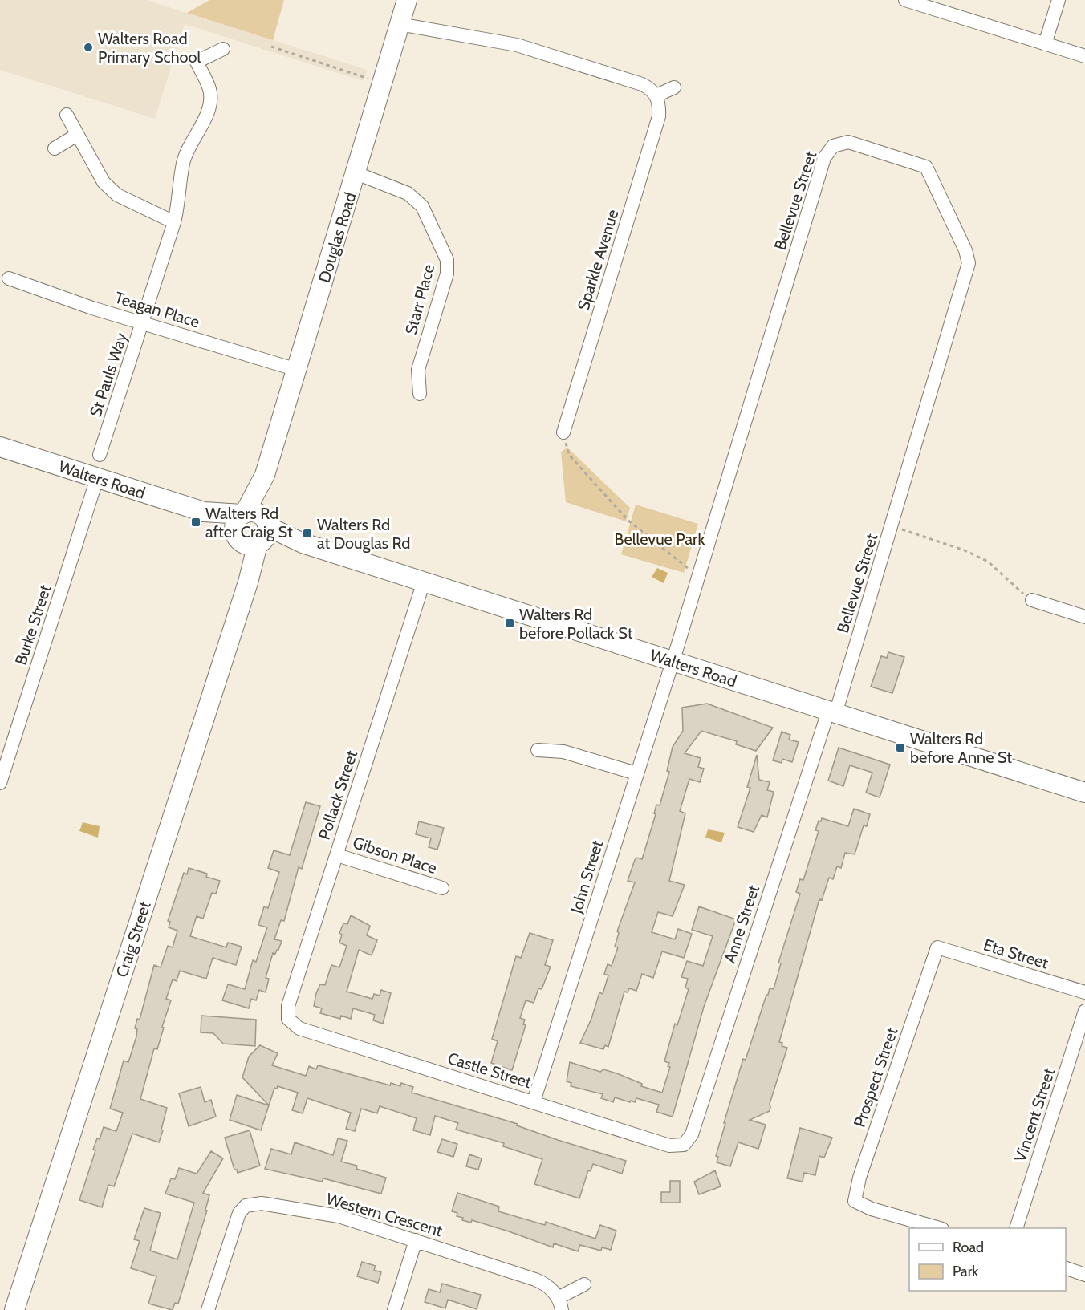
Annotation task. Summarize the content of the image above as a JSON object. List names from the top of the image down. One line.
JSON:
{"streets":{"street":["Bellevue Street","Douglas Road","Sparkle Avenue","Starr Place","Teagan Place","St Pauls Way","Walters Road","Burke Street","Pollack Street","Gibson Place","John Street","Anne Street","Craig Street","Eta Street","Castle Street","Prospect Street","Vincent Street","Western Crescent"]},"crossings":[["Bellevue Street","Walters Road"],["Bellevue Street","John Street"],["Bellevue Street","Anne Street"],["Douglas Road","Starr Place"],["Douglas Road","Teagan Place"],["Douglas Road","Walters Road"],["Douglas Road","Craig Street"],["Teagan Place","St Pauls Way"],["Walters Road","Burke Street"],["Walters Road","Pollack Street"],["Walters Road","John Street"],["Walters Road","Anne Street"],["Walters Road","Craig Street"],["Pollack Street","Gibson Place"],["Pollack Street","Castle Street"],["John Street","Castle Street"],["Anne Street","Castle Street"],["Eta Street","Prospect Street"]],"parks":["Bellevue Park"],"places":{"other":["Walters Road Primary School"],"transit":["Walters Rd after Craig St","Walters Rd at Douglas Rd","Walters Rd before Pollack St","Walters Rd before Anne St"]},"legend":["Road","Park"]}
